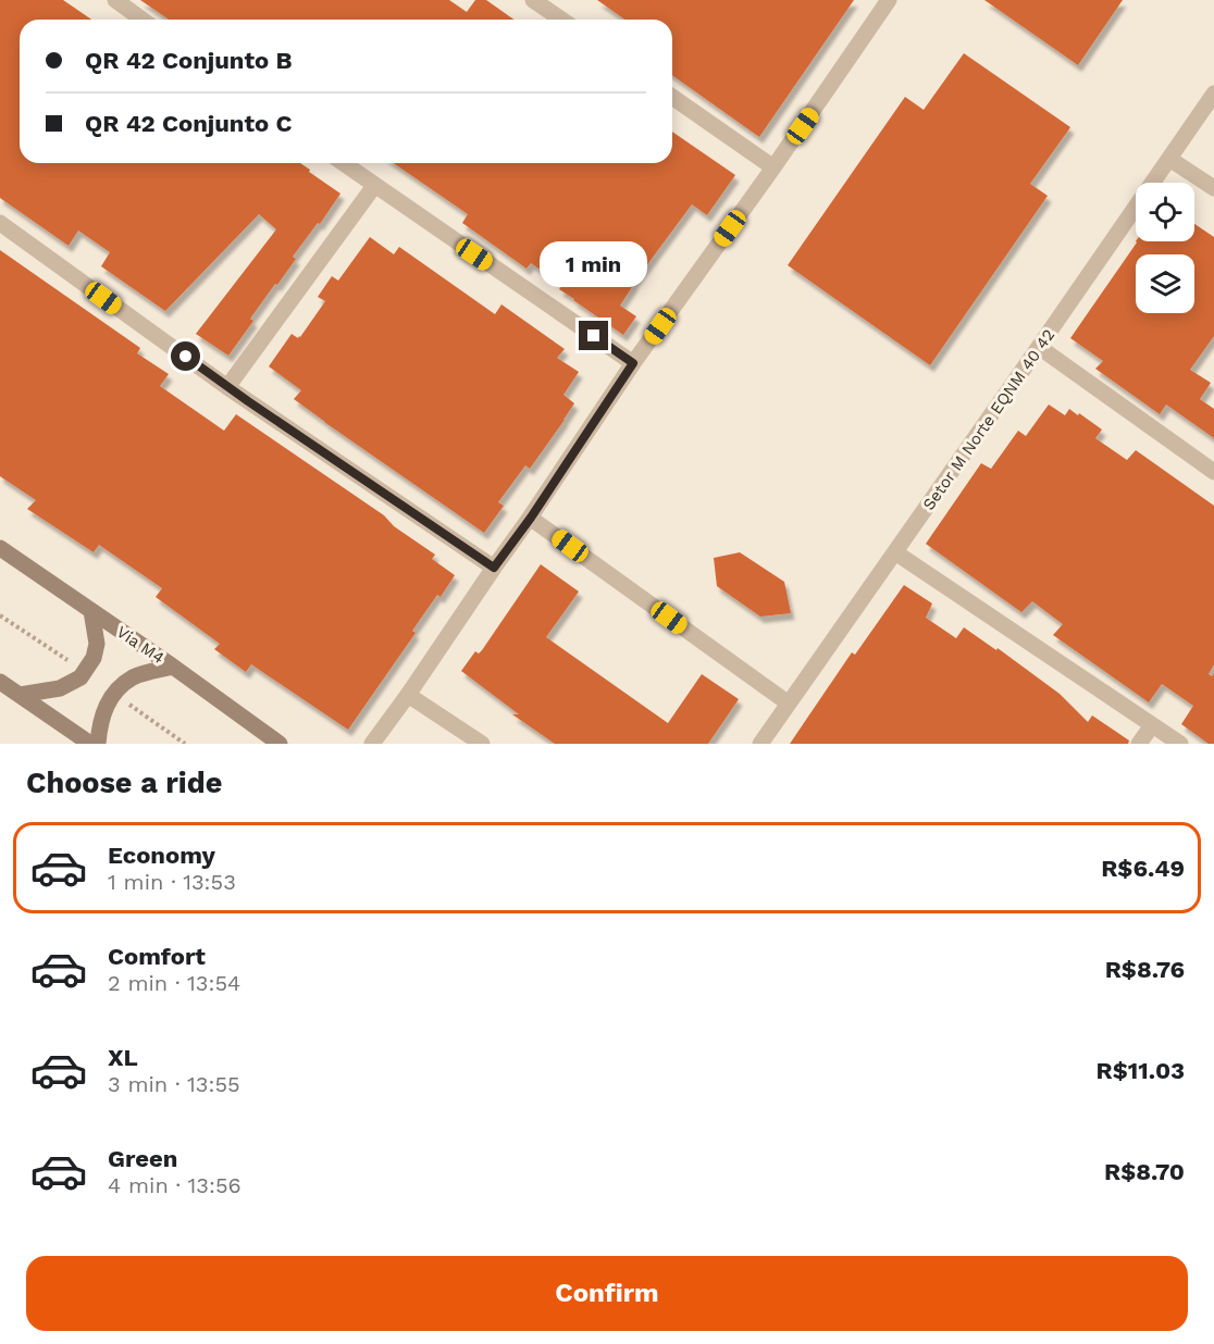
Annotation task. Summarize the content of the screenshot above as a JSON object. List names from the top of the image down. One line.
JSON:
{"streets":{"main road":["Via M4"],"street":["Setor M Norte EQNM 40 42"]},"page":{"banner":["QR 42 Conjunto B","QR 42 Conjunto C"],"bubble":"1 min","heading":"Choose a ride","list":[{"name":"Economy","note":"1 min · 13:53","value":"R$6.49"},{"name":"Comfort","note":"2 min · 13:54","value":"R$8.76"},{"name":"XL","note":"3 min · 13:55","value":"R$11.03"},{"name":"Green","note":"4 min · 13:56","value":"R$8.70"}],"buttons":"Confirm"}}
